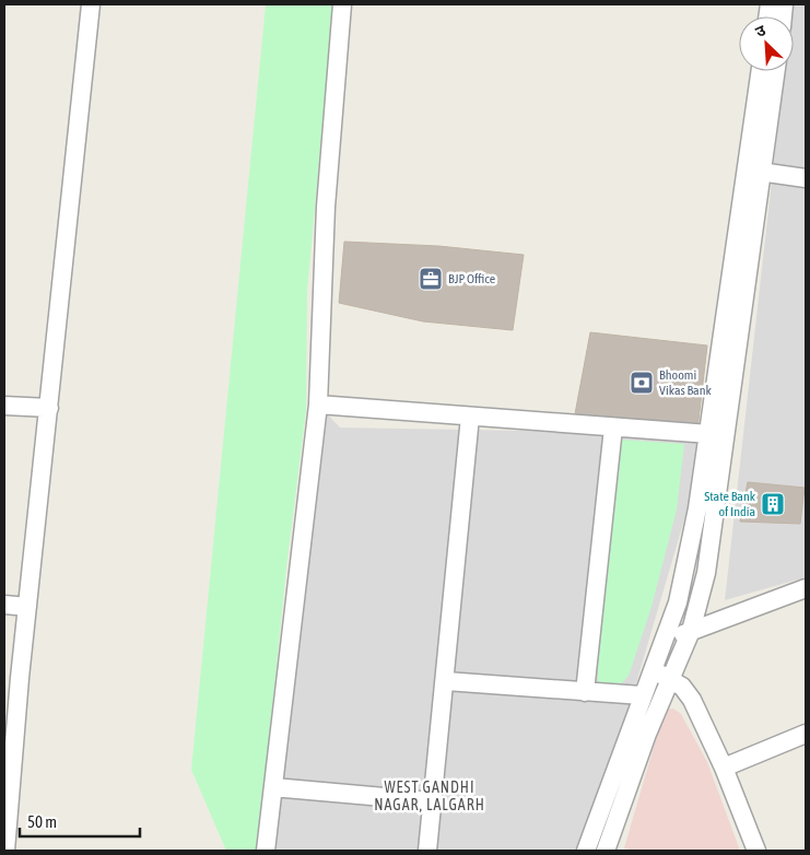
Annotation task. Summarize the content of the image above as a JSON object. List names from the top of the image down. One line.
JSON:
{"districts":["WEST GANDHI NAGAR, LALGARH"],"places":{"office":["BJP Office"],"bank":["Bhoomi Vikas Bank"],"building":["State Bank of India"]},"scale_bar":"50 m","north":"top left"}
